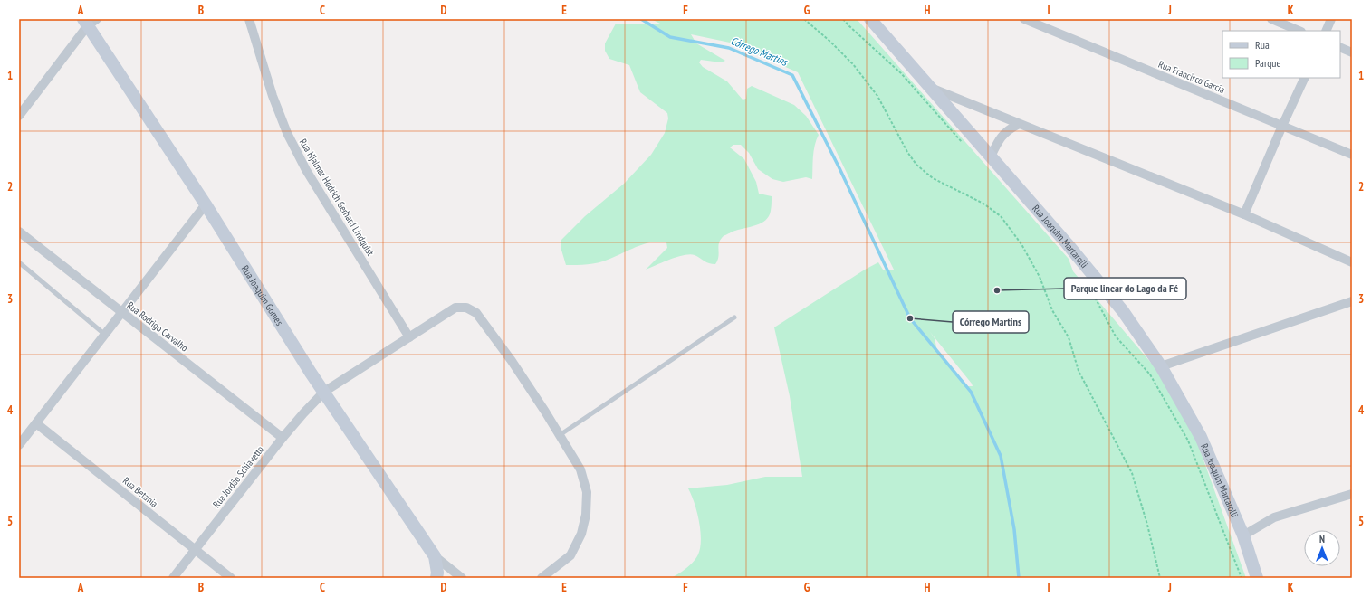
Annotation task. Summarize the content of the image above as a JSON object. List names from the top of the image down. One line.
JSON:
{"streets":{"street":["Rua Francisco Garcia","Rua Hjalmar Hodrich Gerhard Lindquist","Rua Joaquim Martarolli","Rua Joaquim Gomes","Rua Rodrigo Carvalho","Rua Jordão Schiavetto","Rua Betania"]},"crossings":[["Rua Hjalmar Hodrich Gerhard Lindquist","Rua Jordão Schiavetto"],["Rua Joaquim Gomes","Rua Jordão Schiavetto"],["Rua Rodrigo Carvalho","Rua Jordão Schiavetto"],["Rua Jordão Schiavetto","Rua Betania"]],"water":["Córrego Martins"],"places":["Parque linear do Lago da Fé","Córrego Martins"],"legend":["Rua","Parque"],"north":"top","grid":{"columns":["A","B","C","D","E","F","G","H","I","J","K"],"rows":["1","2","3","4","5"]}}
